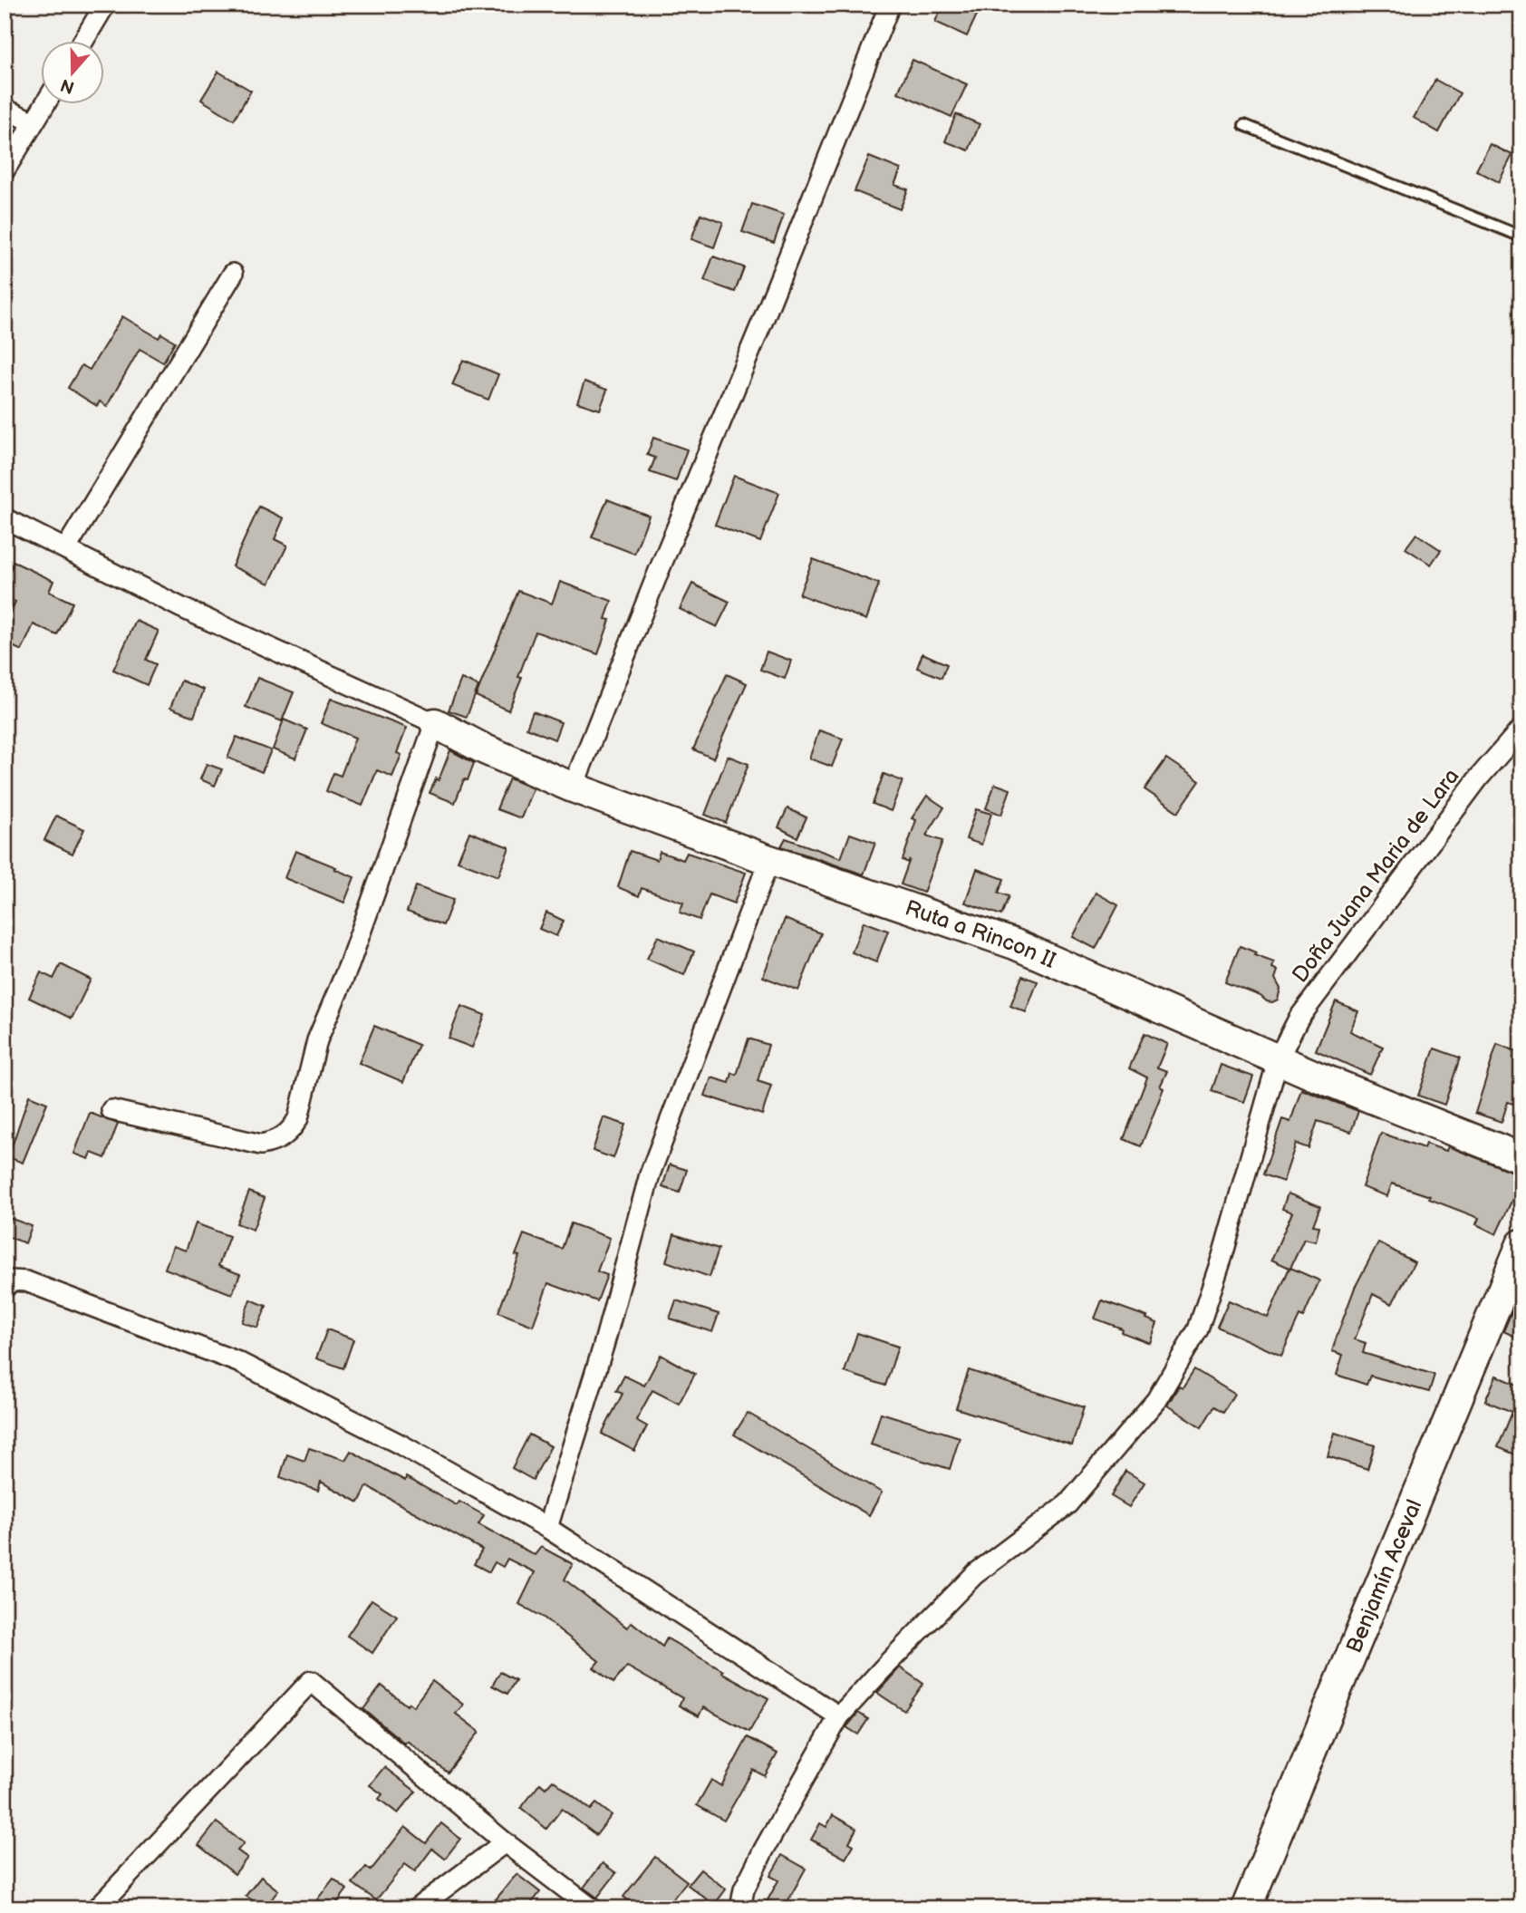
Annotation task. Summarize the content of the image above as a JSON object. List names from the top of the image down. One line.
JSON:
{"streets":{"street":["Doña Juana Maria de Lara","Ruta a Rincon II","Benjamín Aceval"]},"crossings":[["Doña Juana Maria de Lara","Ruta a Rincon II"]],"north":"bottom"}
